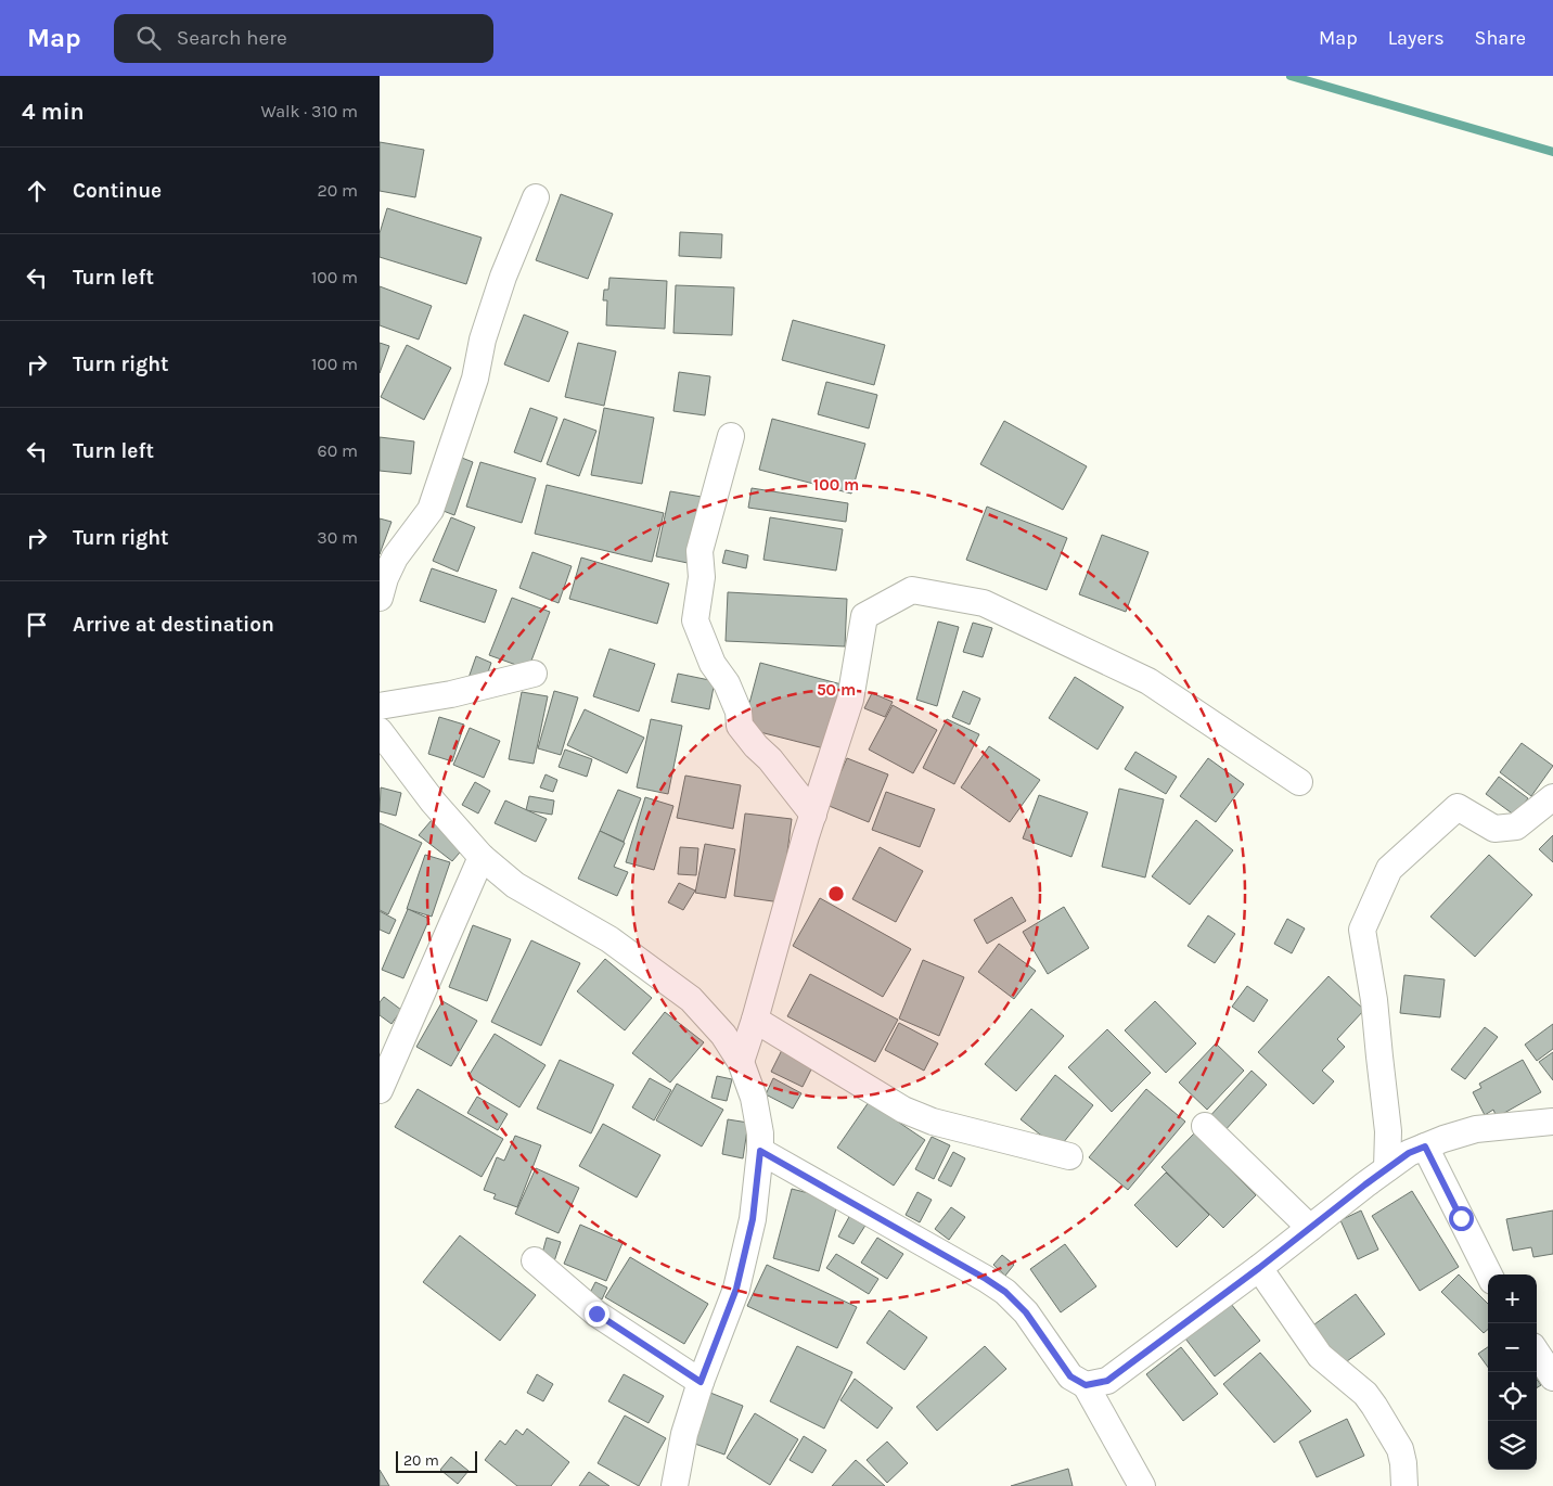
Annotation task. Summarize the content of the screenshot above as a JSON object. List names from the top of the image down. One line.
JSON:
{"scale_bar":"20 m","page":{"header":"Map","search":"Search here","nav":["Map","Layers","Share"],"heading":["4 min","Walk · 310 m"],"list":[["Continue","20 m"],["Turn left","100 m"],["Turn right","100 m"],["Turn left","60 m"],["Turn right","30 m"],"Arrive at destination"],"map_buttons":["+","−"],"scale":"20 m"},"rings":["100 m","50 m"]}
